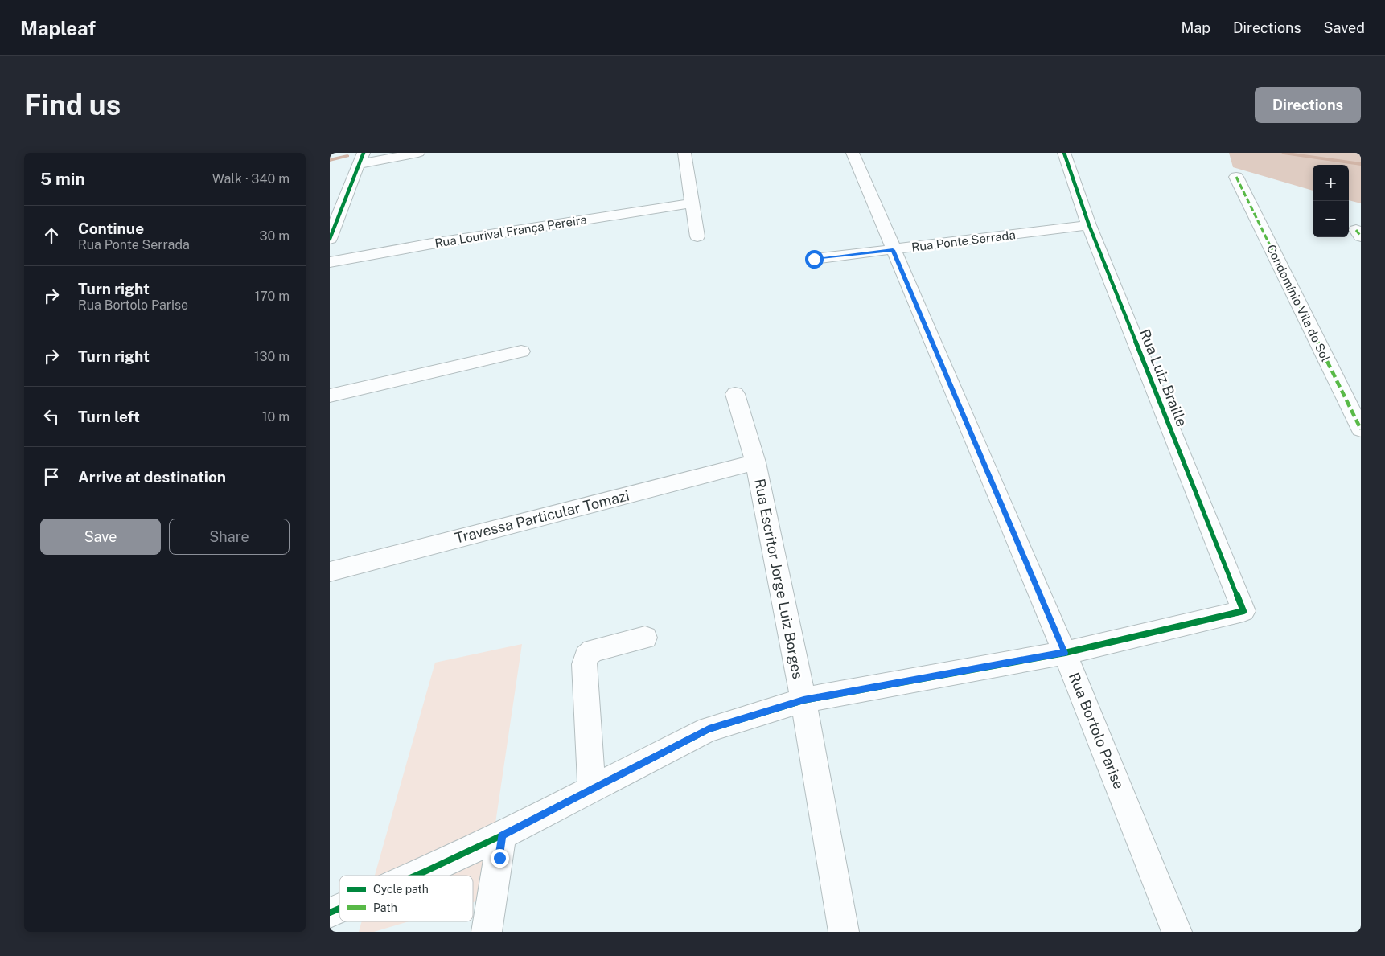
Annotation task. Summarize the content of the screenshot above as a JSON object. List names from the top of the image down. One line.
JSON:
{"streets":{"street":["Rua Lourival França Pereira","Rua Ponte Serrada","Condomínio Vila do Sol","Rua Luiz Braille","Travessa Particular Tomazi","Rua Escritor Jorge Luiz Borges","Rua Bortolo Parise"]},"crossings":[["Rua Ponte Serrada","Rua Luiz Braille"],["Rua Ponte Serrada","Rua Bortolo Parise"],["Rua Luiz Braille","Rua Bortolo Parise"],["Travessa Particular Tomazi","Rua Escritor Jorge Luiz Borges"]],"legend":["Cycle path","Path"],"page":{"header":"Mapleaf","nav":["Map","Directions","Saved"],"buttons":["Directions",["Save","Share"]],"title":"Find us","heading":["5 min","Walk · 340 m"],"map_buttons":["+","−"],"list":[["Continue","Rua Ponte Serrada","30 m"],["Turn right","Rua Bortolo Parise","170 m"],["Turn right","130 m"],["Turn left","10 m"],"Arrive at destination"]}}
